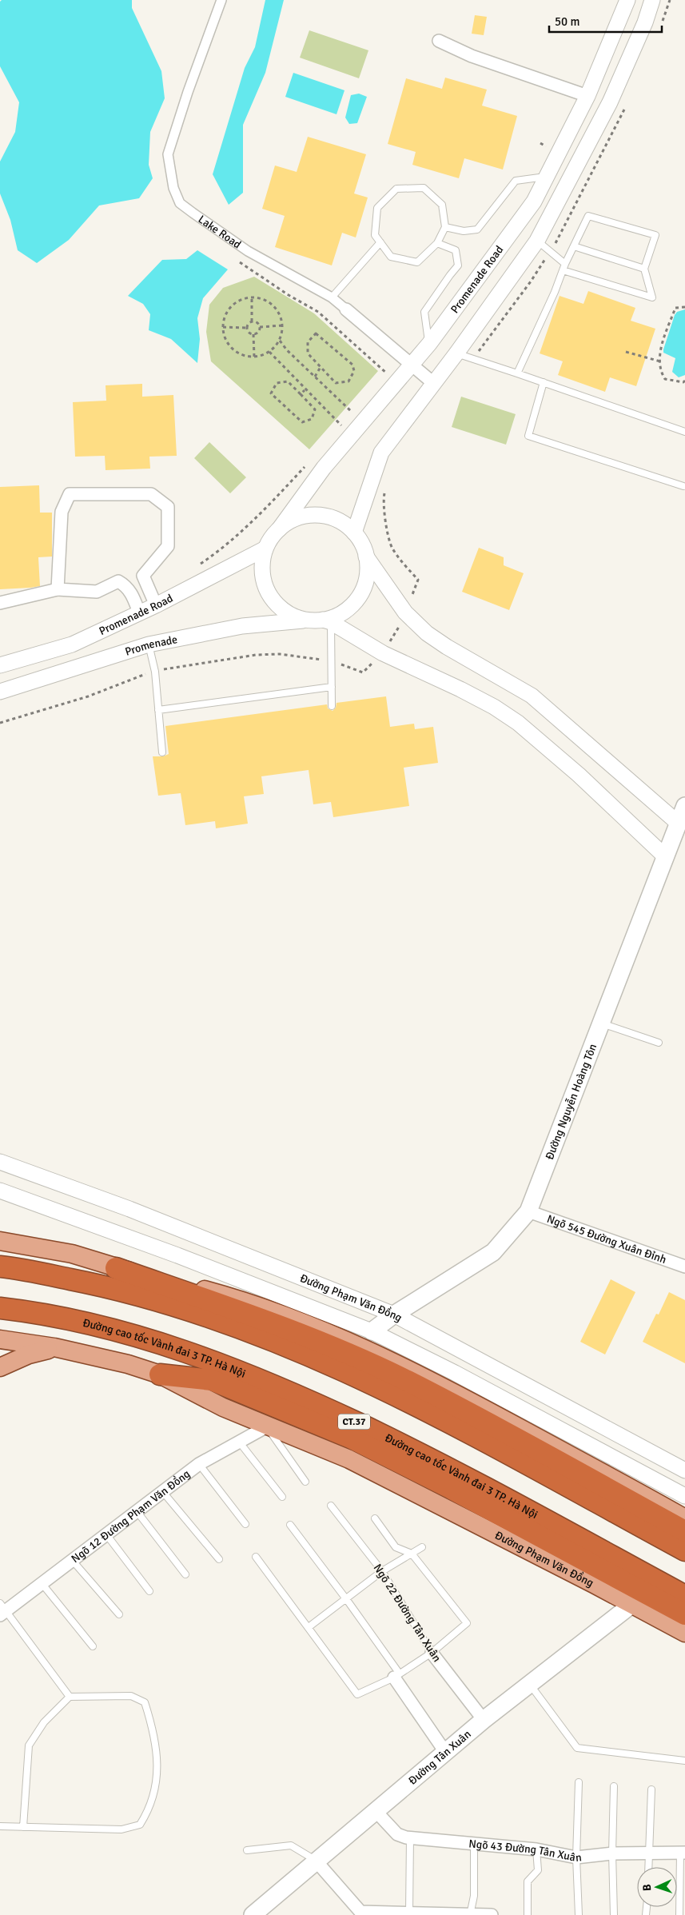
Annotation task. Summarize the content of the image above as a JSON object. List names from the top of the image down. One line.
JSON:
{"streets":{"highway":["Đường cao tốc Vành đai 3 TP. Hà Nội","CT.37"],"main road":["Đường Nguyễn Hoàng Tôn","Đường Phạm Văn Đồng","Đường Tân Xuân"],"street":["Lake Road","Promenade Road","Promenade","Ngõ 545 Đường Xuân Đỉnh","Ngõ 12 Đường Phạm Văn Đồng","Ngõ 22 Đường Tân Xuân","Ngõ 43 Đường Tân Xuân"]},"crossings":[["Lake Road","Promenade Road"],["Promenade Road","Promenade"],["Đường Nguyễn Hoàng Tôn","Ngõ 545 Đường Xuân Đỉnh"],["Đường Nguyễn Hoàng Tôn","Đường Phạm Văn Đồng"],["Đường Phạm Văn Đồng","Ngõ 12 Đường Phạm Văn Đồng"],["Đường Phạm Văn Đồng","Đường Tân Xuân"],["Ngõ 22 Đường Tân Xuân","Đường Tân Xuân"],["Đường Tân Xuân","Ngõ 43 Đường Tân Xuân"]],"scale_bar":"50 m","north":"left"}
